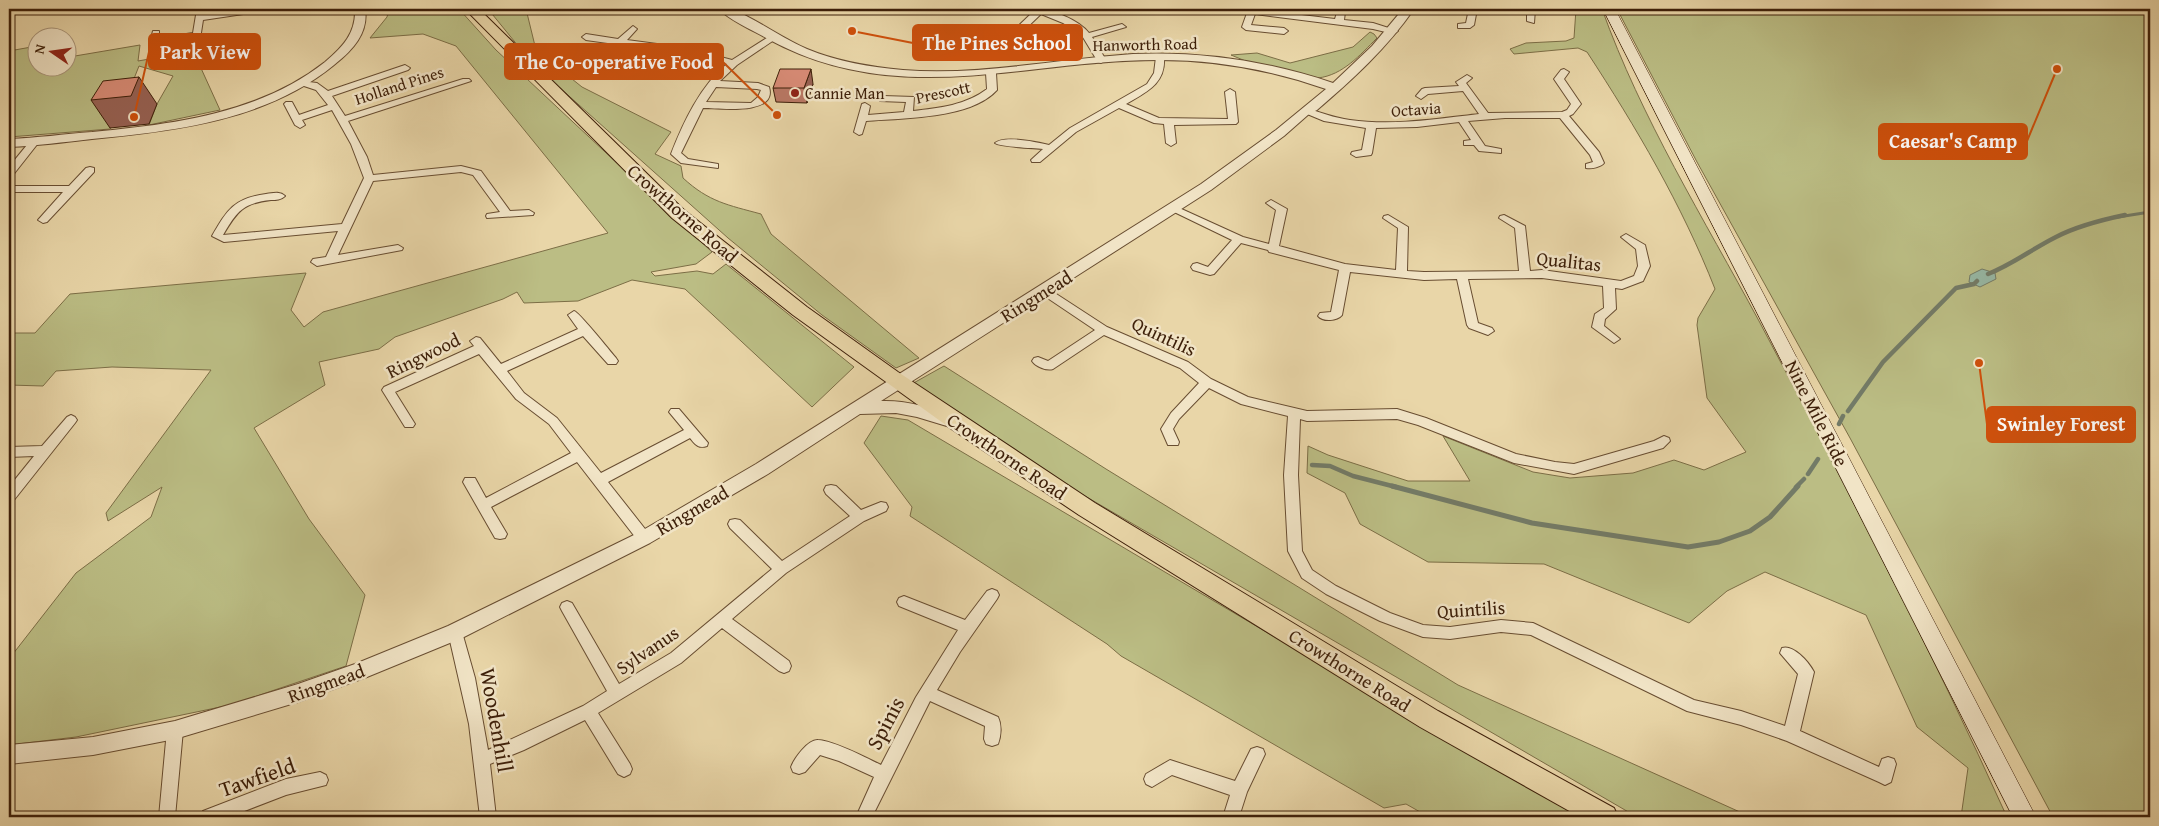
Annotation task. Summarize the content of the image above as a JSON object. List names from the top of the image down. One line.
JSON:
{"streets":{"main road":["Crowthorne Road","Nine Mile Ride"],"street":["Hanworth Road","Holland Pines","Prescott","Octavia","Qualitas","Ringmead","Quintilis","Ringwood","Sylvanus","Woodenhill","Spinis","Tawfield"]},"crossings":[["Hanworth Road","Prescott"],["Hanworth Road","Ringmead"],["Octavia","Ringmead"],["Crowthorne Road","Ringmead"],["Qualitas","Ringmead"],["Ringmead","Quintilis"],["Ringmead","Ringwood"],["Ringmead","Woodenhill"],["Sylvanus","Woodenhill"]],"places":["The Pines School","Caesar's Camp","Cannie Man","The Co-operative Food","Park View","Swinley Forest"],"north":"left"}
